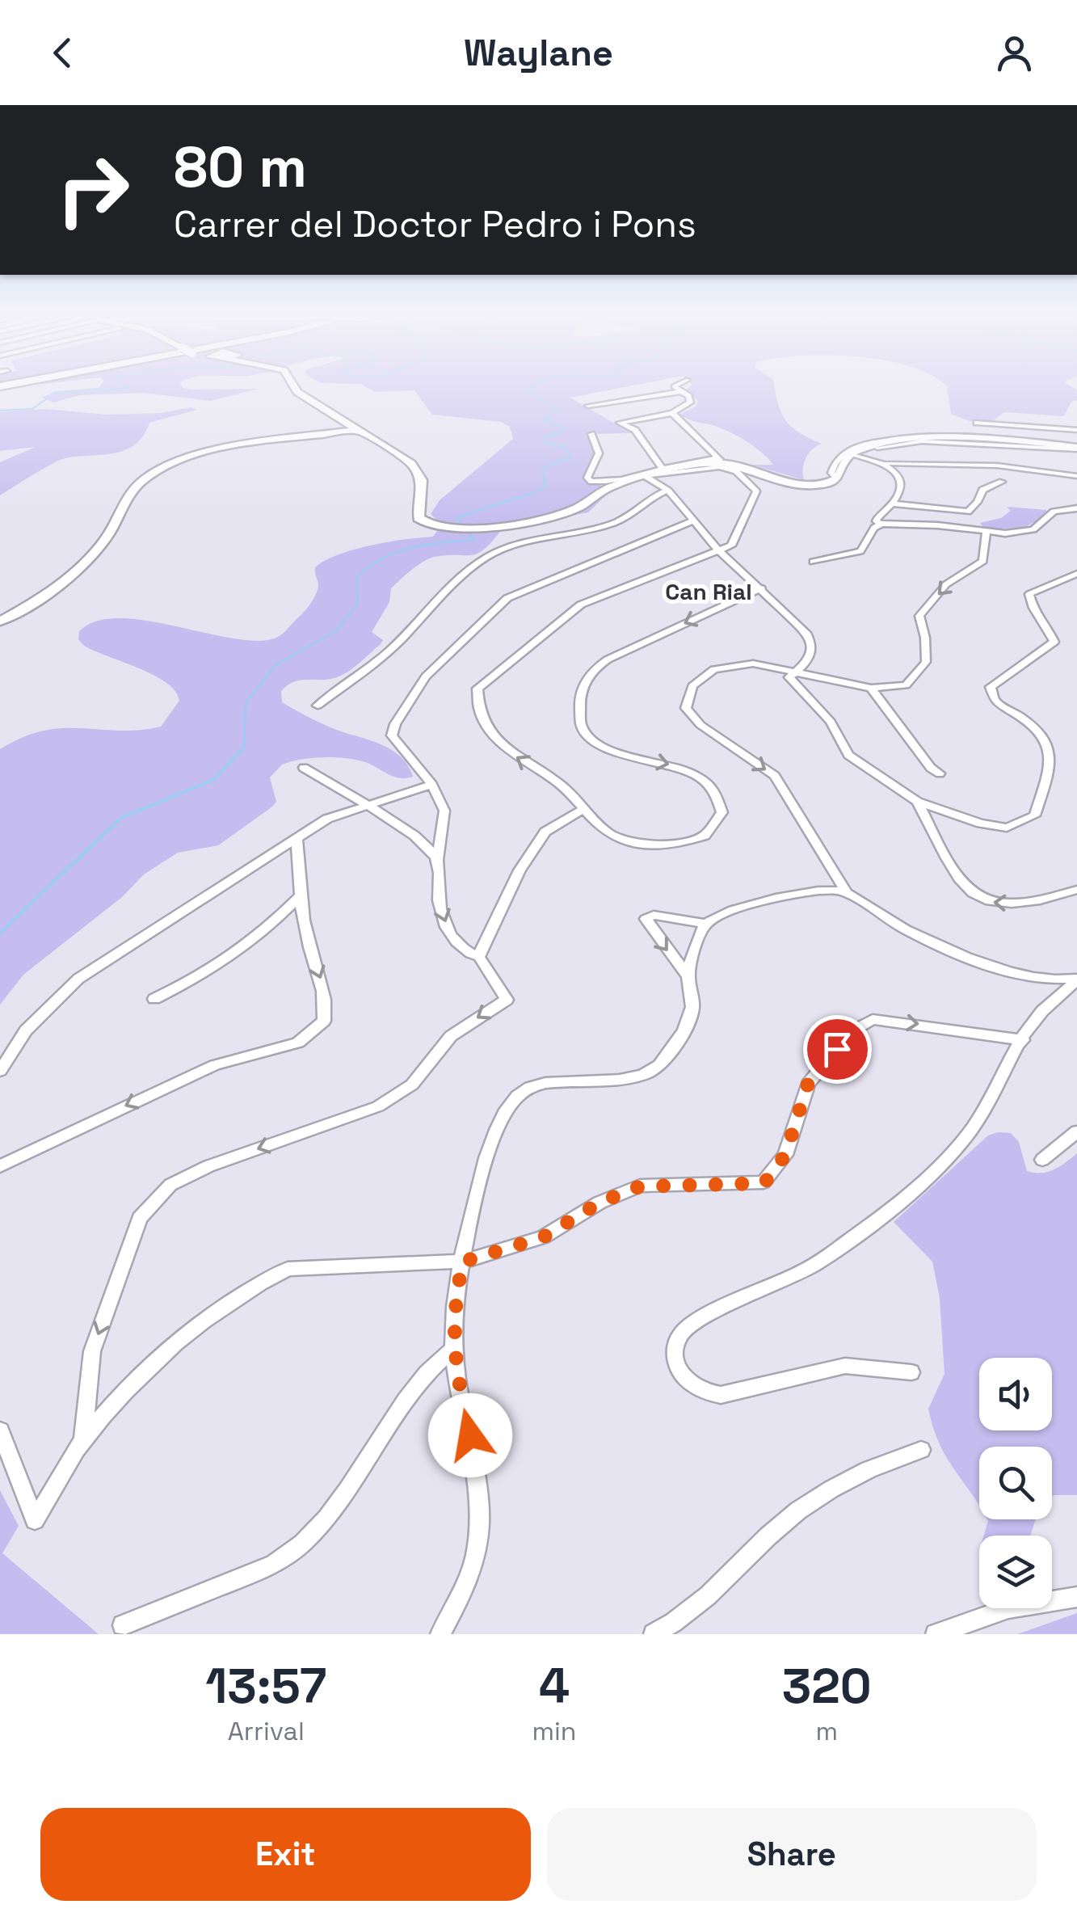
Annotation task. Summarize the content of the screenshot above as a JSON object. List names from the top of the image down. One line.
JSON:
{"districts":["Can Rial"],"page":{"header":"Waylane","turn":["80 m","Carrer del Doctor Pedro i Pons"],"eta":["13:57","Arrival","4","min","320","m"],"buttons":["Exit","Share"]}}
